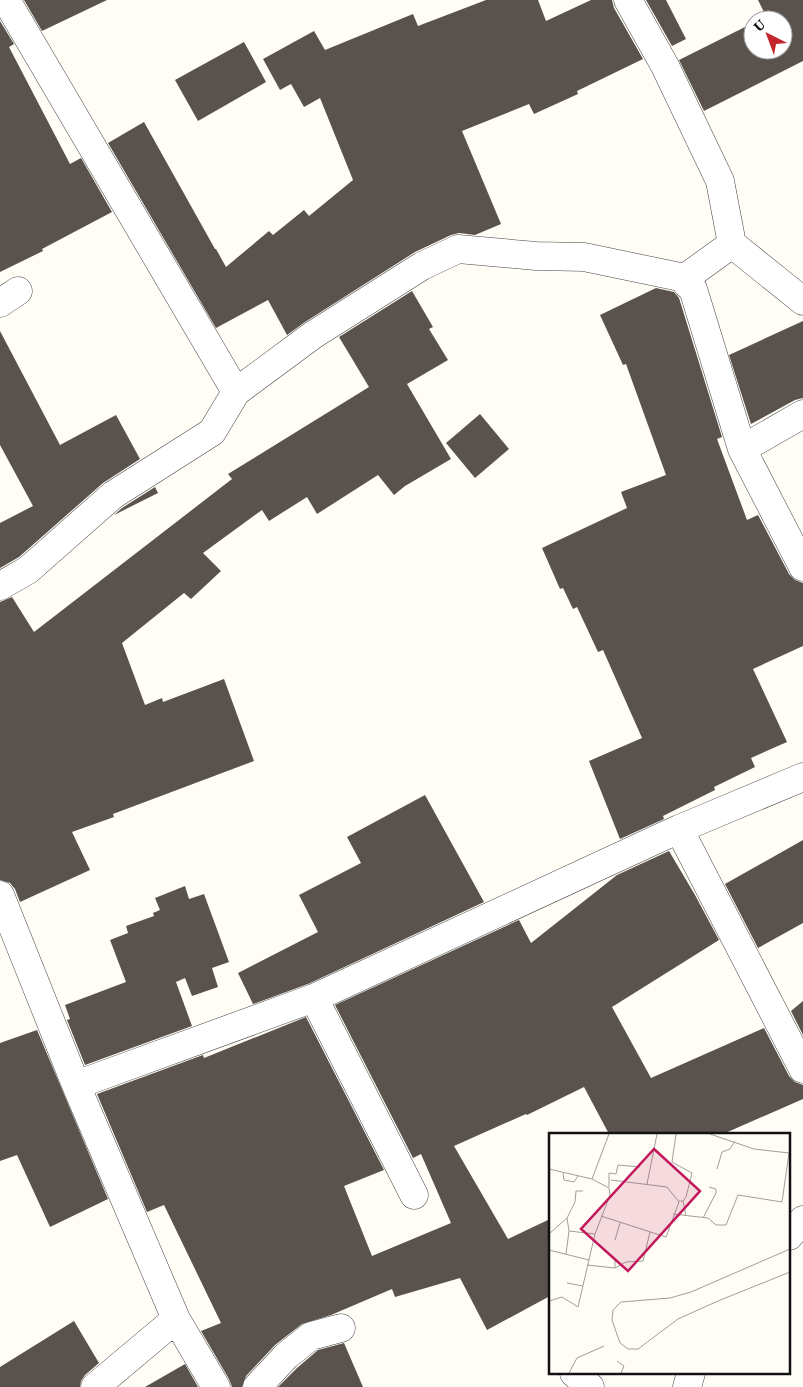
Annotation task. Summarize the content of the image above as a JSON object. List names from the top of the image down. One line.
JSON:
{"north":"top left"}
